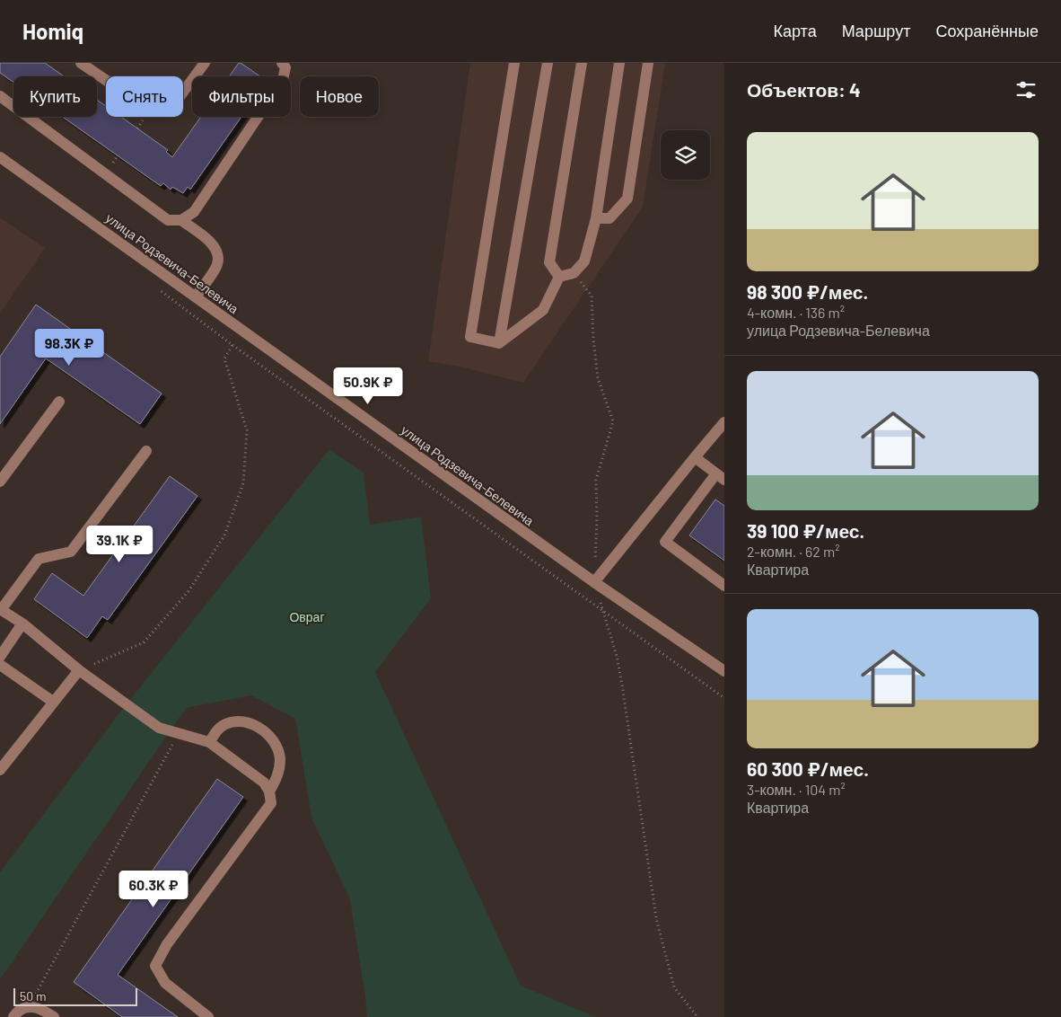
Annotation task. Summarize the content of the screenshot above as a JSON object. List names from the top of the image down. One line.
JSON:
{"streets":{"street":["улица Родзевича-Белевича"]},"parks":["Овраг"],"scale_bar":"50 m","page":{"header":"Homiq","nav":["Карта","Маршрут","Сохранённые"],"heading":"Объектов: 4","chip":["Купить","Снять","Фильтры","Новое"],"list":[{"name":"98 300 ₽/мес.","note":"4-комн. · 136 m² · улица Родзевича-Белевича"},{"name":"39 100 ₽/мес.","note":"2-комн. · 62 m² · Квартира"},{"name":"60 300 ₽/мес.","note":"3-комн. · 104 m² · Квартира"}],"price":["98.3K ₽","50.9K ₽","39.1K ₽","60.3K ₽"],"scale":"50 m"}}
